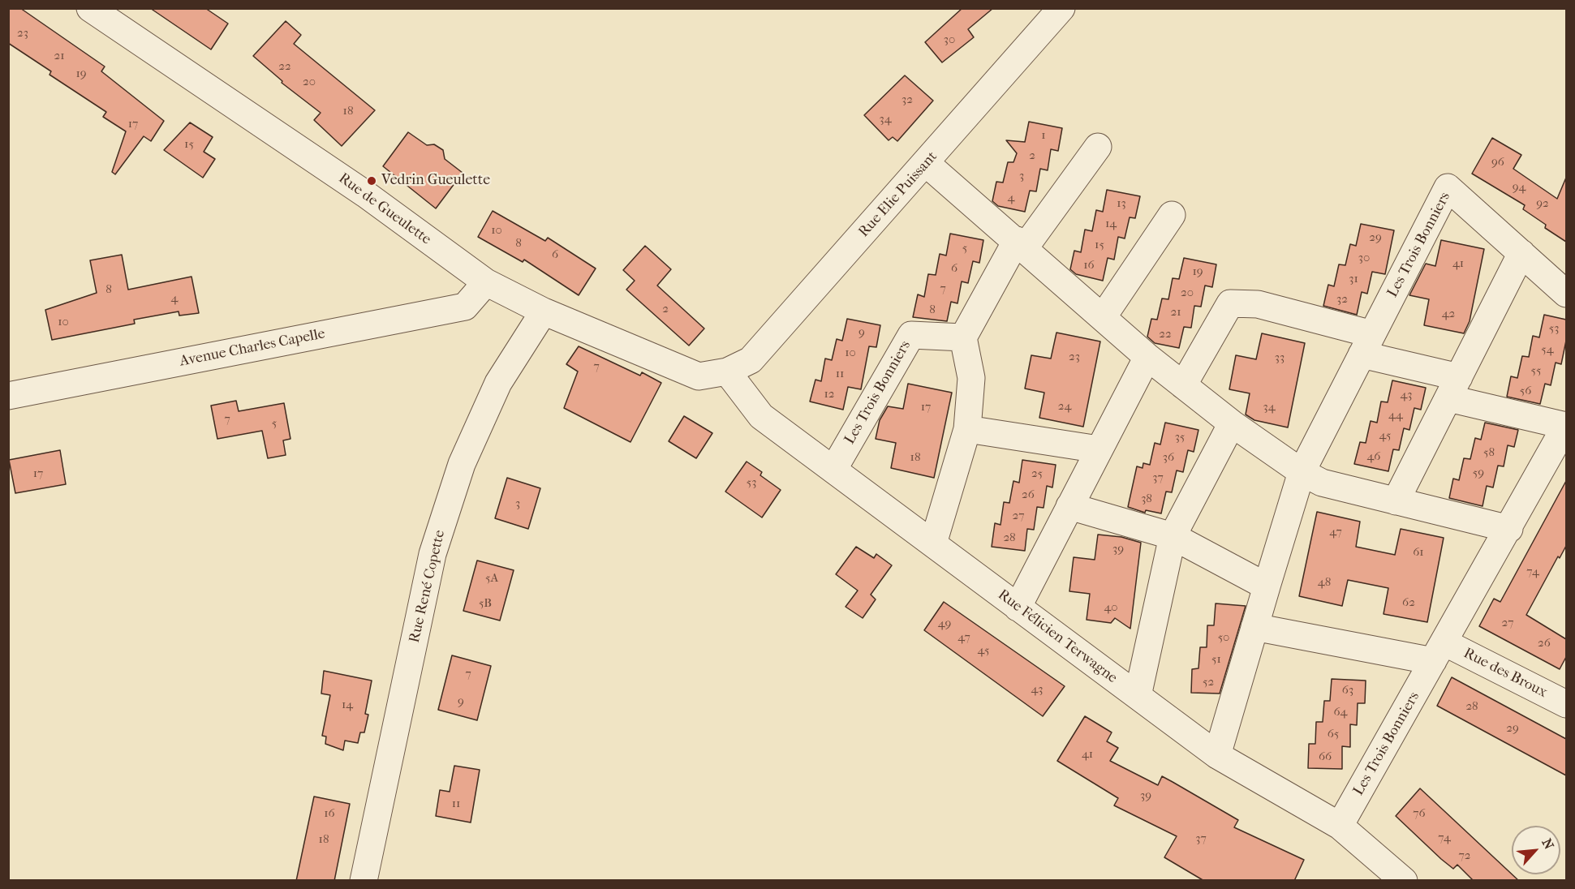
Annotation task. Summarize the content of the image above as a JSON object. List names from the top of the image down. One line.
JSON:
{"streets":{"street":["Rue Elie Puissant","Rue de Gueulette","Les Trois Bonniers","Avenue Charles Capelle","Rue René Copette","Rue Félicien Terwagne","Rue des Broux"]},"crossings":[["Rue Elie Puissant","Rue de Gueulette"],["Rue Elie Puissant","Rue Félicien Terwagne"],["Rue de Gueulette","Avenue Charles Capelle"],["Rue de Gueulette","Rue René Copette"],["Rue de Gueulette","Rue Félicien Terwagne"],["Les Trois Bonniers","Rue Félicien Terwagne"],["Les Trois Bonniers","Rue des Broux"]],"places":["Vedrin Gueulette"],"house_numbers":["23","30","21","22","19","20","32","18","34","17","1","15","2","96","3","94","4","13","92","14","10","29","8","15","5","6","30","41","16","6","19","31","7","8","20","4","32","2","8","21","42","10","53","9","22","54","10","23","33","7","55","11","56","12","43","24","17","34","44","7","5","45","35","58","46","18","36","59","17","25","37","53","26","38","3","27","47","28","39","61","74","5A","48","62","5B","40","27","49","47","50","26","45","51","7","52","43","63","9","14","28","64","29","65","41","66","39","11","16","76","74","37","18","72"],"north":"top right"}
